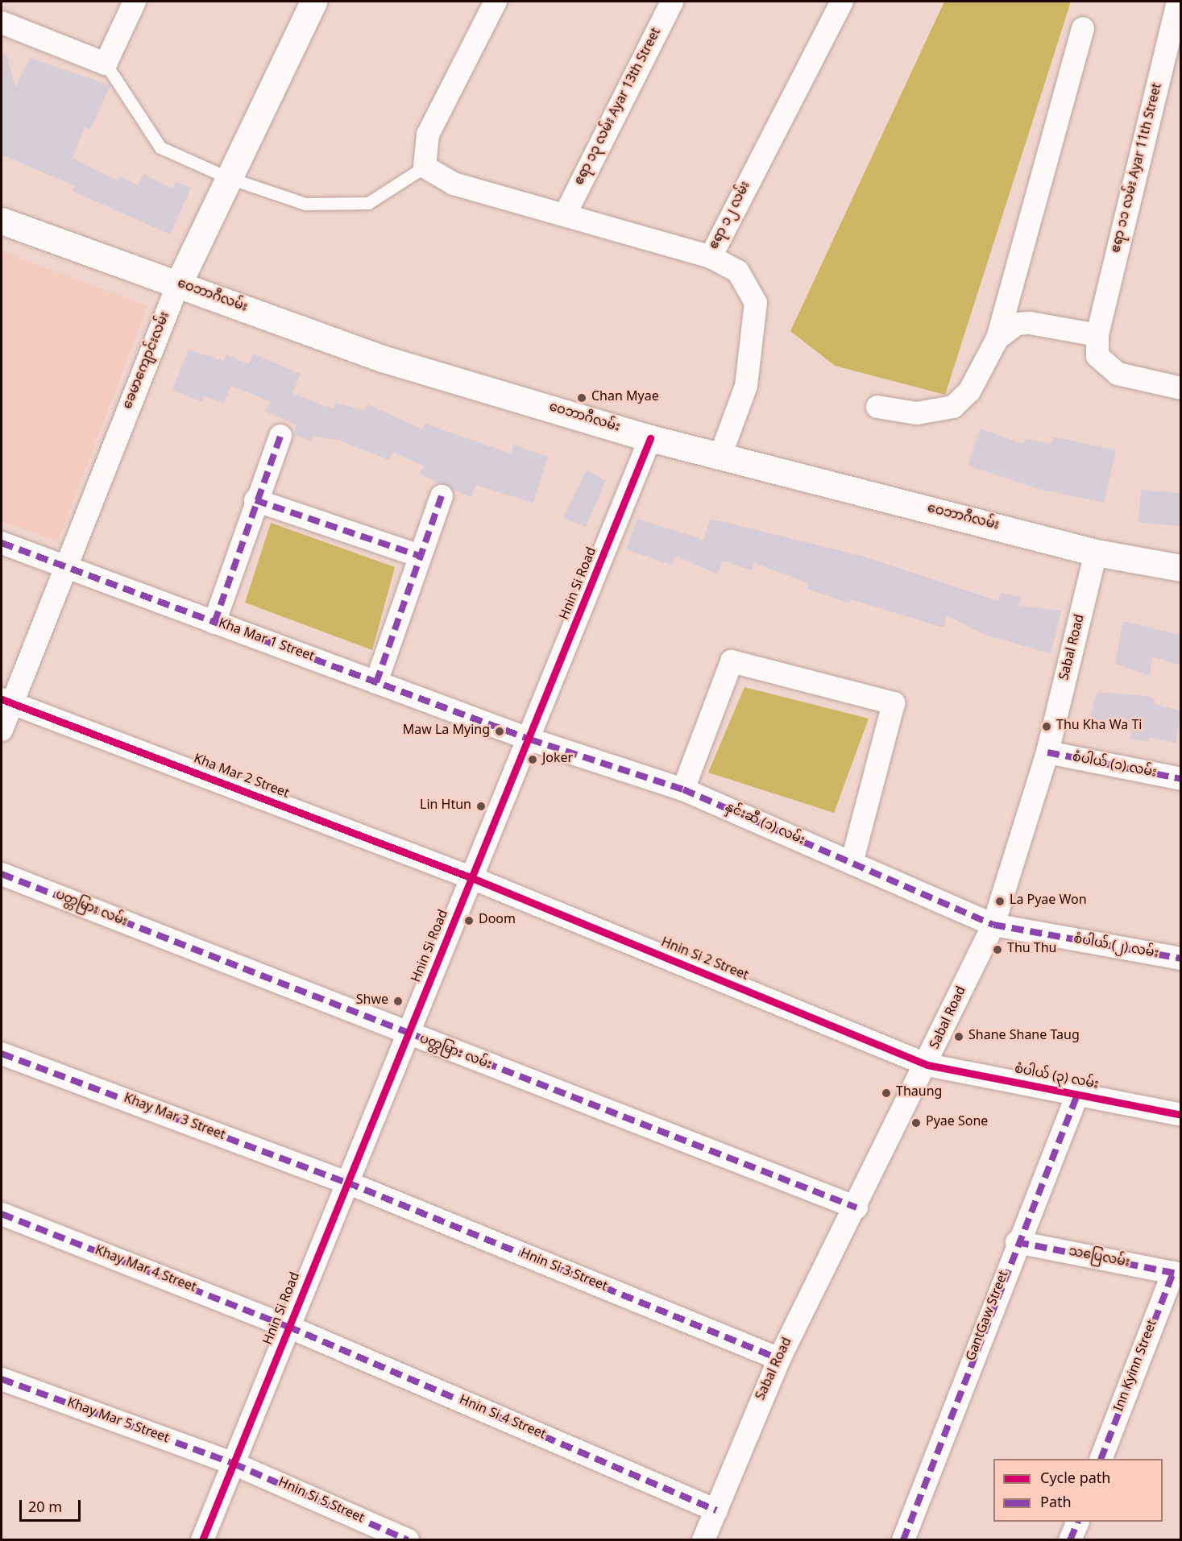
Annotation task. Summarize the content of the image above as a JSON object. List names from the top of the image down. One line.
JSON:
{"streets":{"main road":["ဝေဘာဂီလမ်း","ခေမာကျောင်းလမ်း"],"street":["ဧရာ ၁၃ လမ်း Ayar 13th Street","ဧရာ ၁၁ လမ်း Ayar 11th Street","ဧရာ ၁၂ လမ်း","Hnin Si Road","Kha Mar 1 Street","Sabal Road","စံပါယ် (၁) လမ်း","Kha Mar 2 Street","နှင်းဆီ (၁) လမ်း","ပတ္တမြား လမ်း","စံပါယ် (၂) လမ်း","Hnin Si 2 Street","စံပါယ် (၃) လမ်း","Khay Mar 3 Street","သပြေလမ်း","Khay Mar 4 Street","Hnin Si 3 Street","GantGaw Street","Inn Kyinn Street","Hnin Si 4 Street","Khay Mar 5 Street","Hnin Si 5 Street"]},"crossings":[["ဧရာ ၁၂ လမ်း","ဝေဘာဂီလမ်း"],["ဝေဘာဂီလမ်း","ခေမာကျောင်းလမ်း"],["ဝေဘာဂီလမ်း","Hnin Si Road"],["ဝေဘာဂီလမ်း","Sabal Road"],["ခေမာကျောင်းလမ်း","Kha Mar 1 Street"],["ခေမာကျောင်းလမ်း","Kha Mar 2 Street"],["Hnin Si Road","Kha Mar 1 Street"],["Hnin Si Road","Kha Mar 2 Street"],["Hnin Si Road","နှင်းဆီ (၁) လမ်း"],["Hnin Si Road","ပတ္တမြား လမ်း"],["Hnin Si Road","Hnin Si 2 Street"],["Hnin Si Road","Khay Mar 3 Street"],["Hnin Si Road","Khay Mar 4 Street"],["Hnin Si Road","Hnin Si 3 Street"],["Hnin Si Road","Hnin Si 4 Street"],["Hnin Si Road","Khay Mar 5 Street"],["Hnin Si Road","Hnin Si 5 Street"],["Kha Mar 1 Street","နှင်းဆီ (၁) လမ်း"],["Sabal Road","စံပါယ် (၁) လမ်း"],["Sabal Road","နှင်းဆီ (၁) လမ်း"],["Sabal Road","ပတ္တမြား လမ်း"],["Sabal Road","စံပါယ် (၂) လမ်း"],["Sabal Road","Hnin Si 2 Street"],["Sabal Road","စံပါယ် (၃) လမ်း"],["Sabal Road","Hnin Si 3 Street"],["Sabal Road","Hnin Si 4 Street"],["Kha Mar 2 Street","Hnin Si 2 Street"],["နှင်းဆီ (၁) လမ်း","စံပါယ် (၂) လမ်း"],["Hnin Si 2 Street","စံပါယ် (၃) လမ်း"],["စံပါယ် (၃) လမ်း","GantGaw Street"],["Khay Mar 3 Street","Hnin Si 3 Street"],["သပြေလမ်း","GantGaw Street"],["သပြေလမ်း","Inn Kyinn Street"],["Khay Mar 4 Street","Hnin Si 4 Street"],["Khay Mar 5 Street","Hnin Si 5 Street"]],"places":["Chan Myae","Thu Kha Wa Ti","Maw La Mying","Joker","Lin Htun","La Pyae Won","Doom","Thu Thu","Shwe","Shane Shane Taug","Thaung","Pyae Sone"],"legend":["Cycle path","Path"],"scale_bar":"20 m"}
